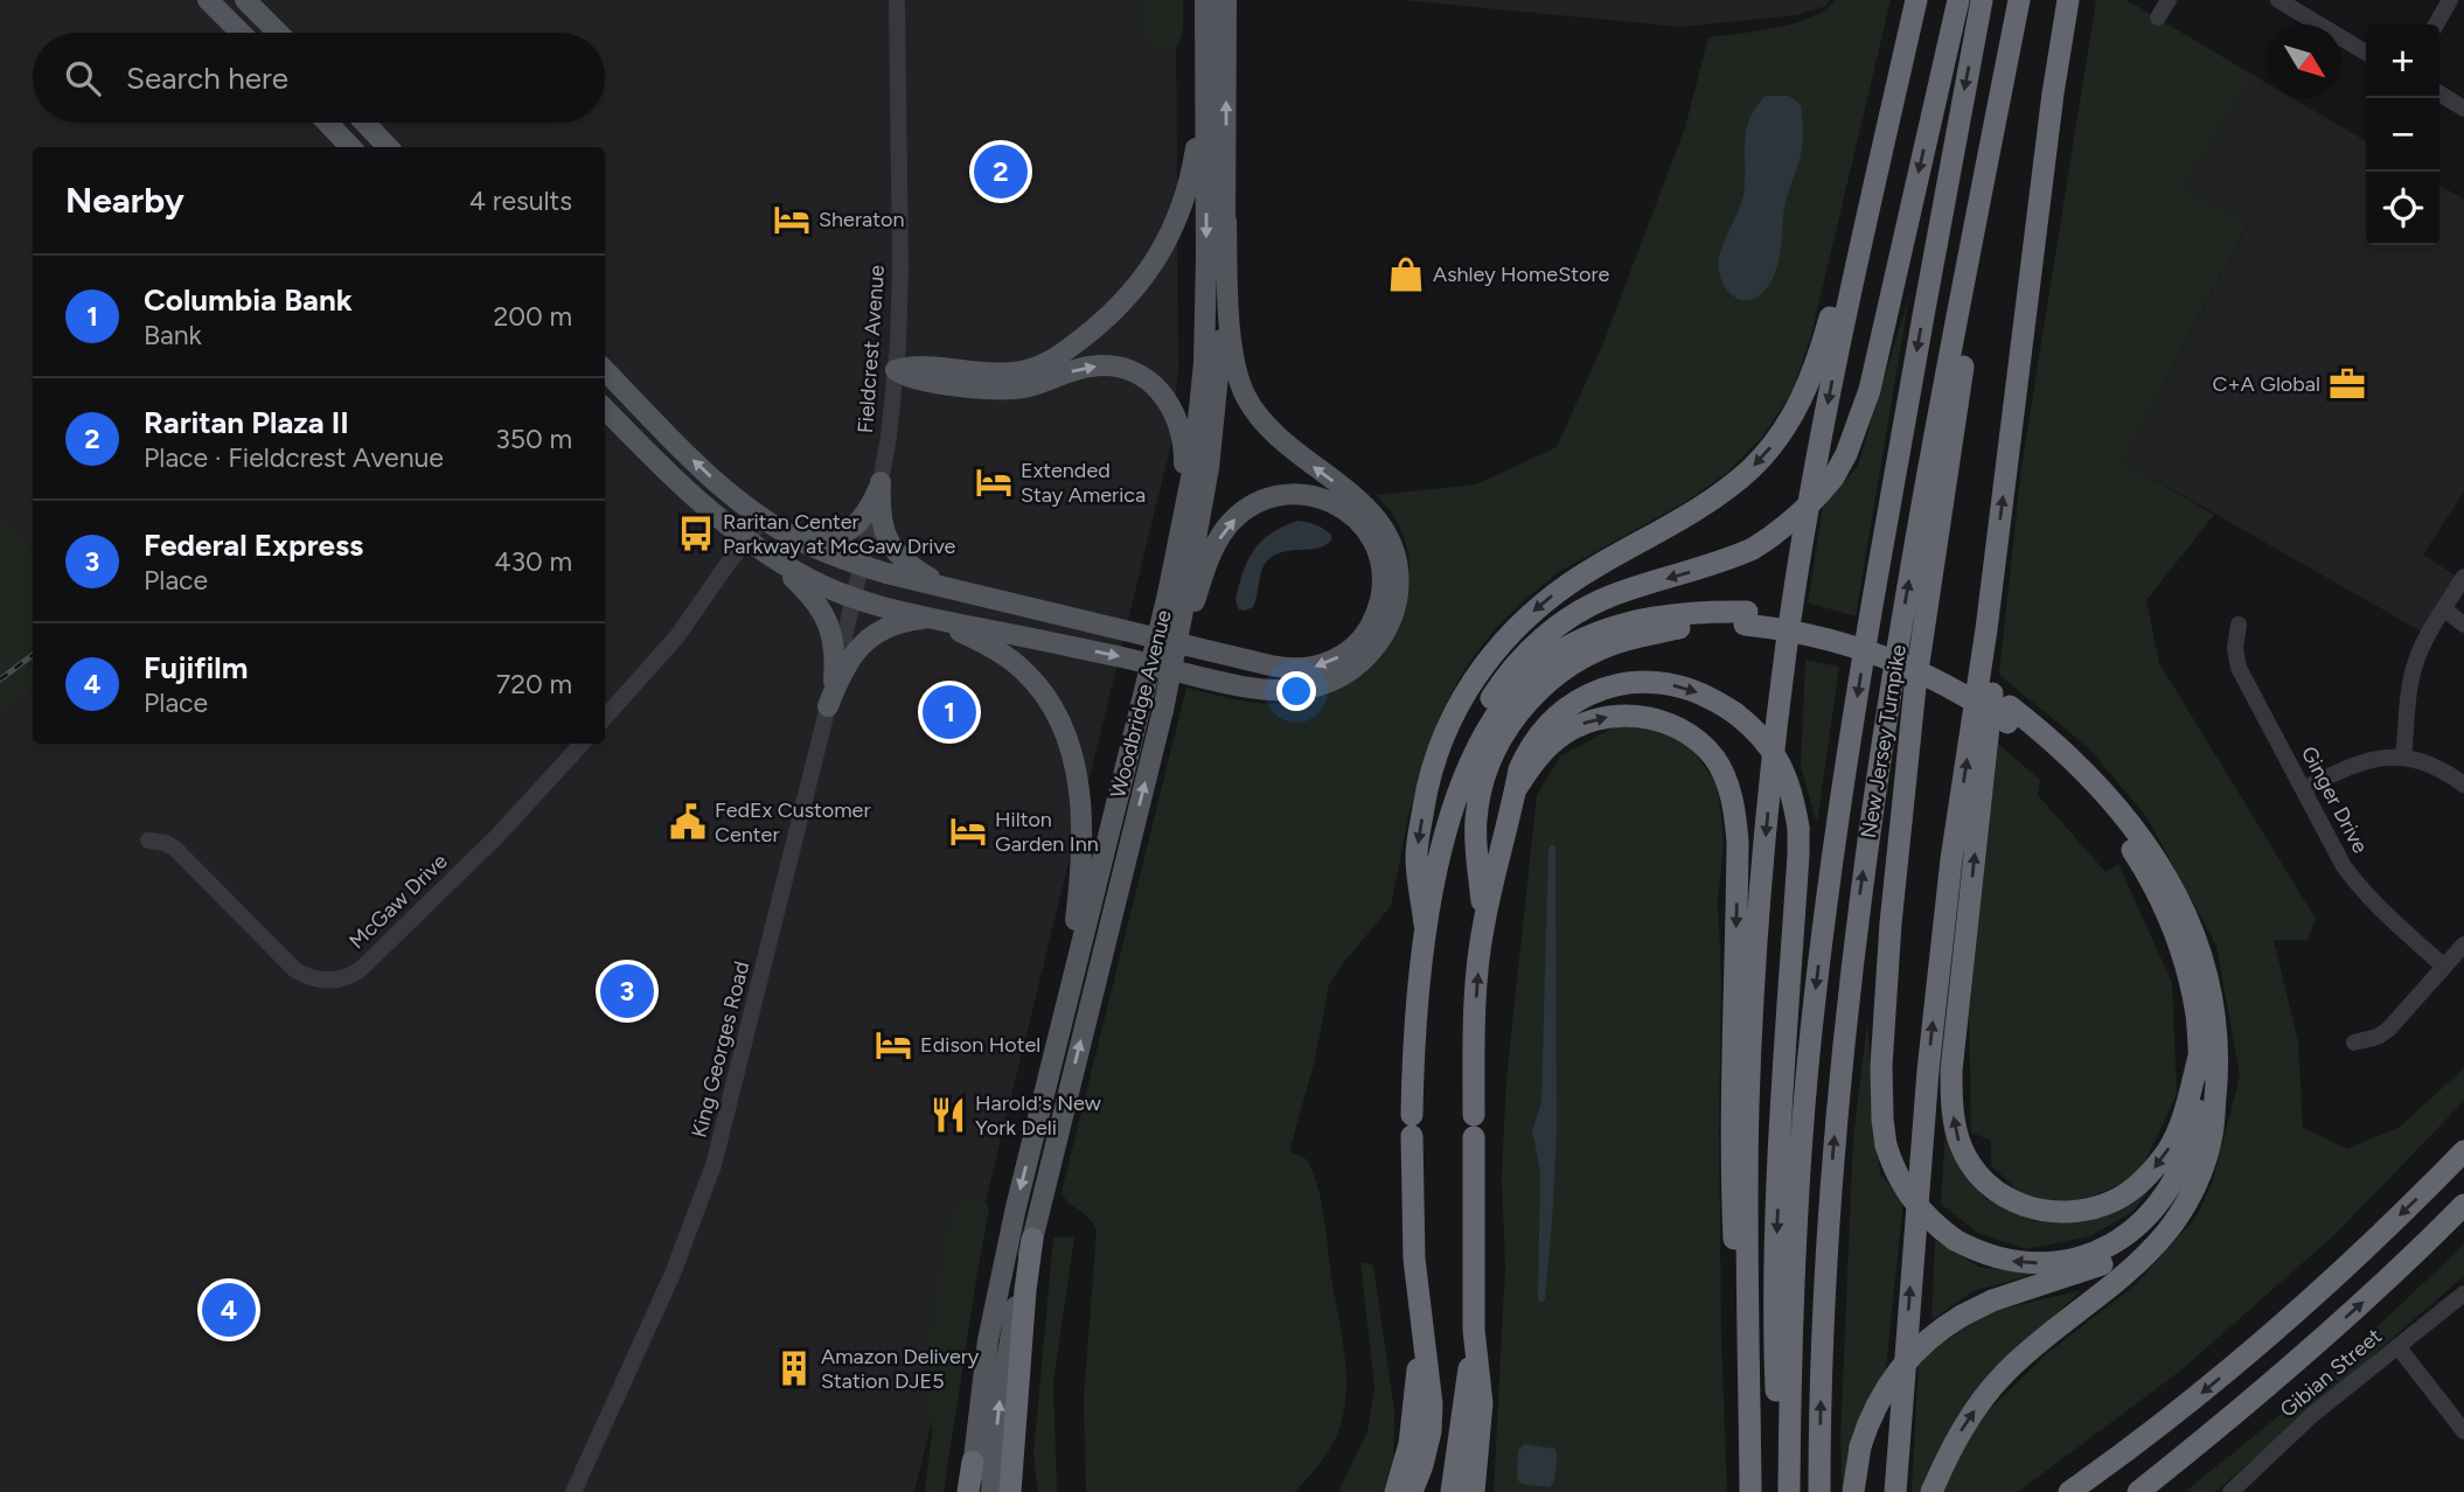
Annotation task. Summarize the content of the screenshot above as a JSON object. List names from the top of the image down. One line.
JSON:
{"streets":{"highway":["New Jersey Turnpike"],"main road":["Woodbridge Avenue"],"street":["Fieldcrest Avenue","Ginger Drive","McGaw Drive","King Georges Road","Gibian Street"]},"crossings":[["Fieldcrest Avenue","King Georges Road"]],"places":{"hotel":["Sheraton","Extended Stay America","Hilton Garden Inn","Edison Hotel"],"shop":["Ashley HomeStore"],"office":["C+A Global"],"bus stop":["Raritan Center Parkway at McGaw Drive"],"public building":["FedEx Customer Center"],"restaurant":["Harold's New York Deli"],"building":["Amazon Delivery Station DJE5"]},"north":"bottom right","page":{"map_buttons":["+","−"],"search":"Search here","pins":["2","1","3","4"],"heading":["Nearby","4 results"],"list":[{"mark":"1","name":"Columbia Bank","note":"Bank","value":"200 m"},{"mark":"2","name":"Raritan Plaza II","note":"Place · Fieldcrest Avenue","value":"350 m"},{"mark":"3","name":"Federal Express","note":"Place","value":"430 m"},{"mark":"4","name":"Fujifilm","note":"Place","value":"720 m"}]}}
